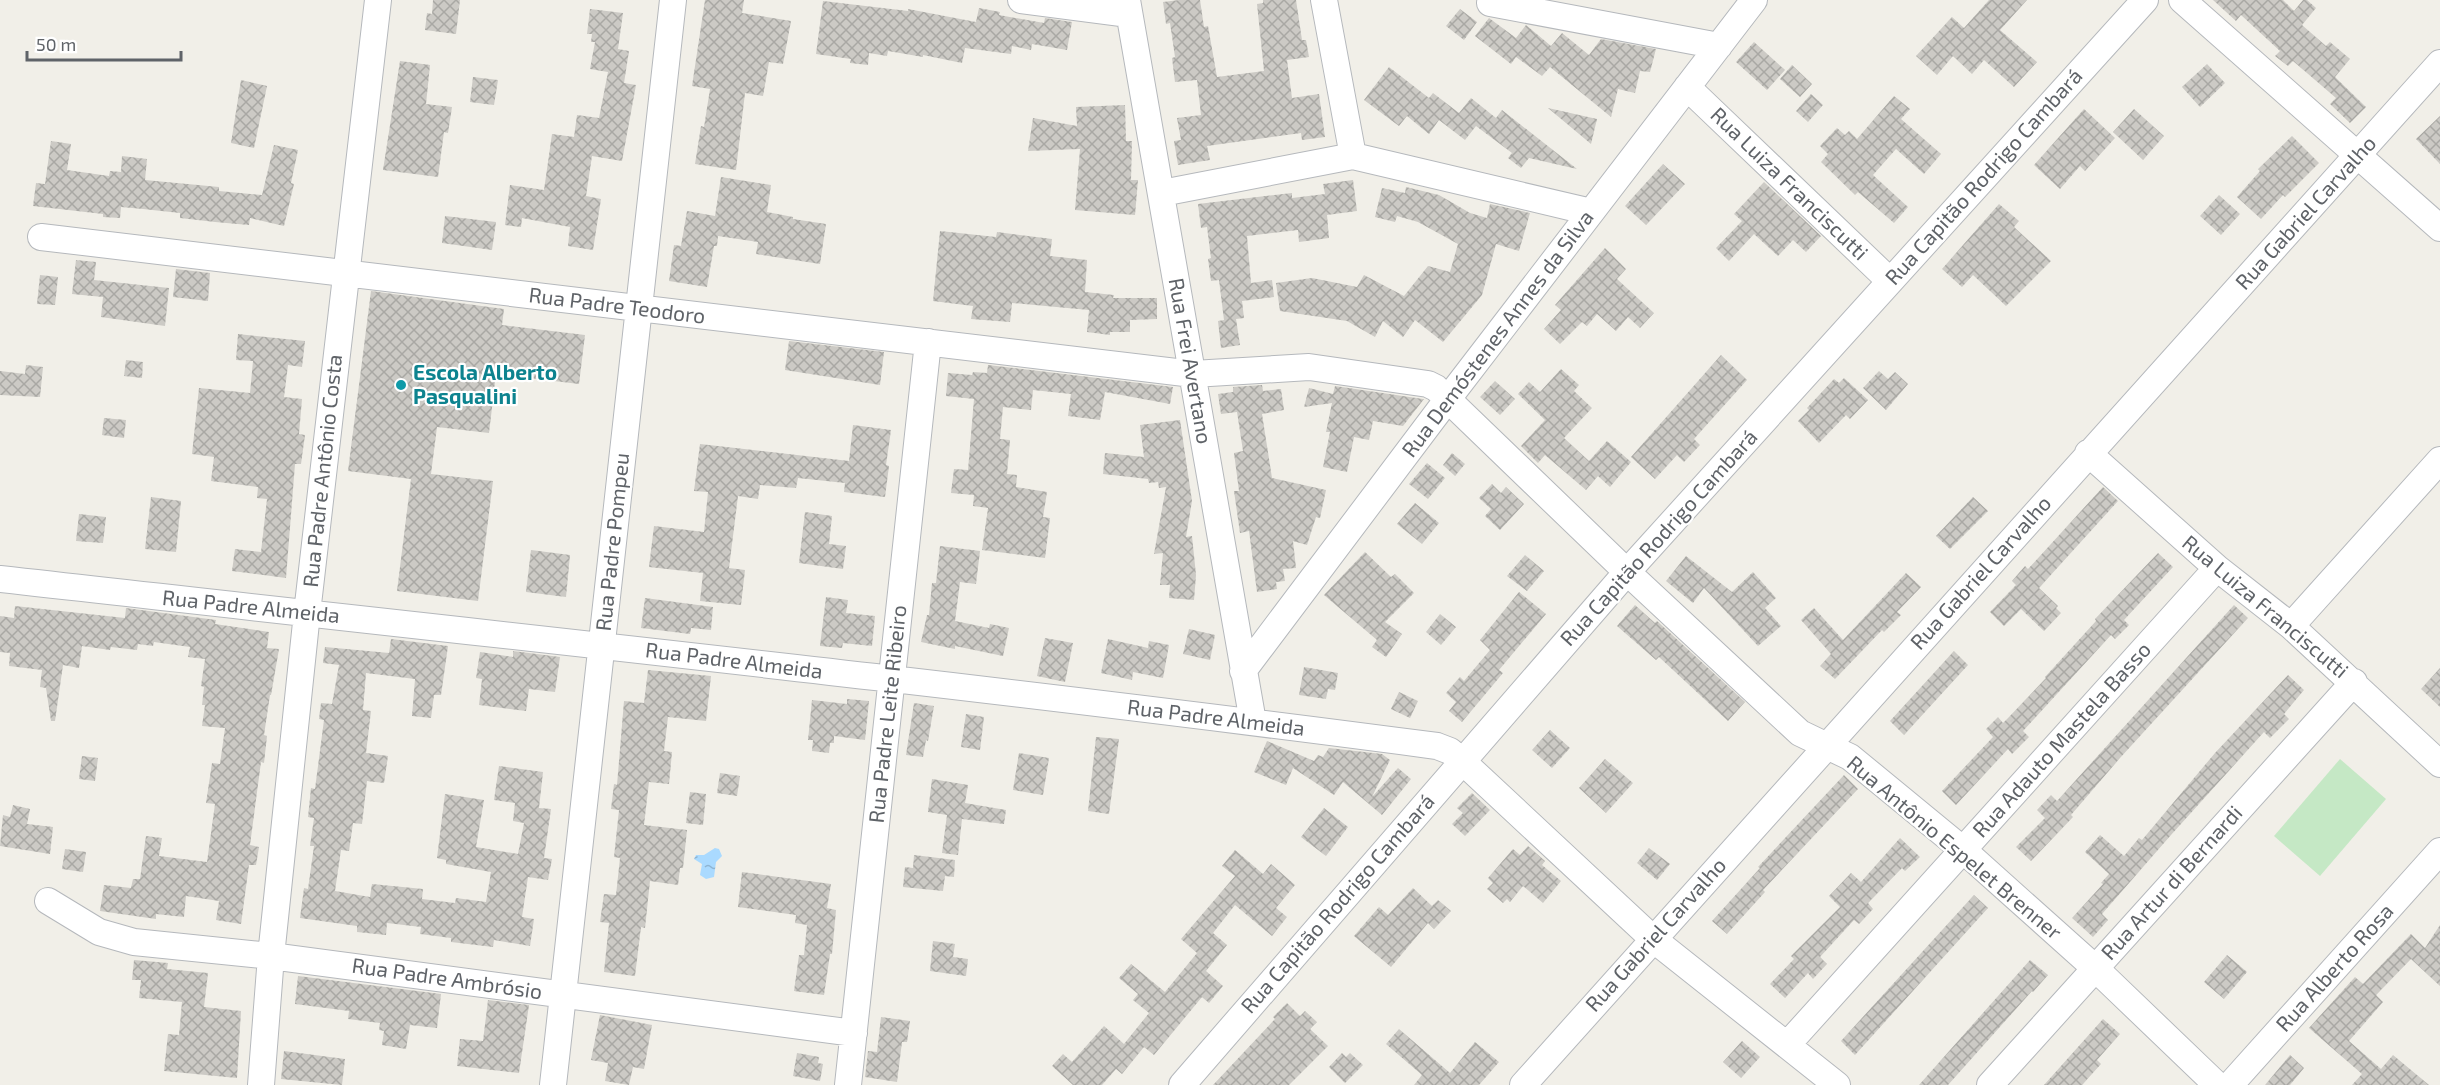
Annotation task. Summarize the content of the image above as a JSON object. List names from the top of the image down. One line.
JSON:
{"streets":{"street":["Rua Capitão Rodrigo Cambará","Rua Luiza Franciscutti","Rua Gabriel Carvalho","Rua Padre Teodoro","Rua Demóstenes Annes da Silva","Rua Frei Avertano","Rua Padre Antônio Costa","Rua Padre Pompeu","Rua Padre Almeida","Rua Padre Leite Ribeiro","Rua Adauto Mastela Basso","Rua Antônio Espelet Brenner","Rua Artur di Bernardi","Rua Alberto Rosa","Rua Padre Ambrósio"]},"crossings":[["Rua Capitão Rodrigo Cambará","Rua Luiza Franciscutti"],["Rua Capitão Rodrigo Cambará","Rua Padre Almeida"],["Rua Capitão Rodrigo Cambará","Rua Antônio Espelet Brenner"],["Rua Luiza Franciscutti","Rua Gabriel Carvalho"],["Rua Luiza Franciscutti","Rua Demóstenes Annes da Silva"],["Rua Luiza Franciscutti","Rua Adauto Mastela Basso"],["Rua Luiza Franciscutti","Rua Artur di Bernardi"],["Rua Gabriel Carvalho","Rua Padre Almeida"],["Rua Gabriel Carvalho","Rua Antônio Espelet Brenner"],["Rua Padre Teodoro","Rua Demóstenes Annes da Silva"],["Rua Padre Teodoro","Rua Frei Avertano"],["Rua Padre Teodoro","Rua Padre Antônio Costa"],["Rua Padre Teodoro","Rua Padre Pompeu"],["Rua Padre Teodoro","Rua Padre Leite Ribeiro"],["Rua Padre Teodoro","Rua Antônio Espelet Brenner"],["Rua Demóstenes Annes da Silva","Rua Frei Avertano"],["Rua Demóstenes Annes da Silva","Rua Antônio Espelet Brenner"],["Rua Frei Avertano","Rua Padre Almeida"],["Rua Padre Antônio Costa","Rua Padre Almeida"],["Rua Padre Antônio Costa","Rua Padre Ambrósio"],["Rua Padre Pompeu","Rua Padre Almeida"],["Rua Padre Pompeu","Rua Padre Ambrósio"],["Rua Padre Almeida","Rua Padre Leite Ribeiro"],["Rua Padre Almeida","Rua Adauto Mastela Basso"],["Rua Padre Leite Ribeiro","Rua Padre Ambrósio"],["Rua Adauto Mastela Basso","Rua Antônio Espelet Brenner"],["Rua Antônio Espelet Brenner","Rua Artur di Bernardi"]],"places":["Escola Alberto Pasqualini"],"scale_bar":"50 m"}
